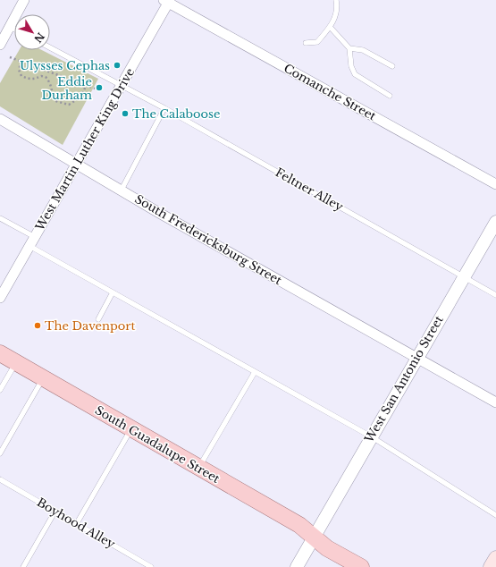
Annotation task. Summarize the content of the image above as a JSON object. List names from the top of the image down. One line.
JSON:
{"streets":{"main road":["South Guadalupe Street"],"street":["Comanche Street","West Martin Luther King Drive","South Fredericksburg Street","West San Antonio Street"],"lane":["Feltner Alley","Boyhood Alley"]},"crossings":[["Comanche Street","West Martin Luther King Drive"],["West Martin Luther King Drive","Feltner Alley"],["West Martin Luther King Drive","South Fredericksburg Street"],["Feltner Alley","West San Antonio Street"],["South Fredericksburg Street","West San Antonio Street"],["West San Antonio Street","South Guadalupe Street"]],"places":["Ulysses Cephas","Eddie Durham","The Calaboose","The Davenport"],"north":"bottom right"}
